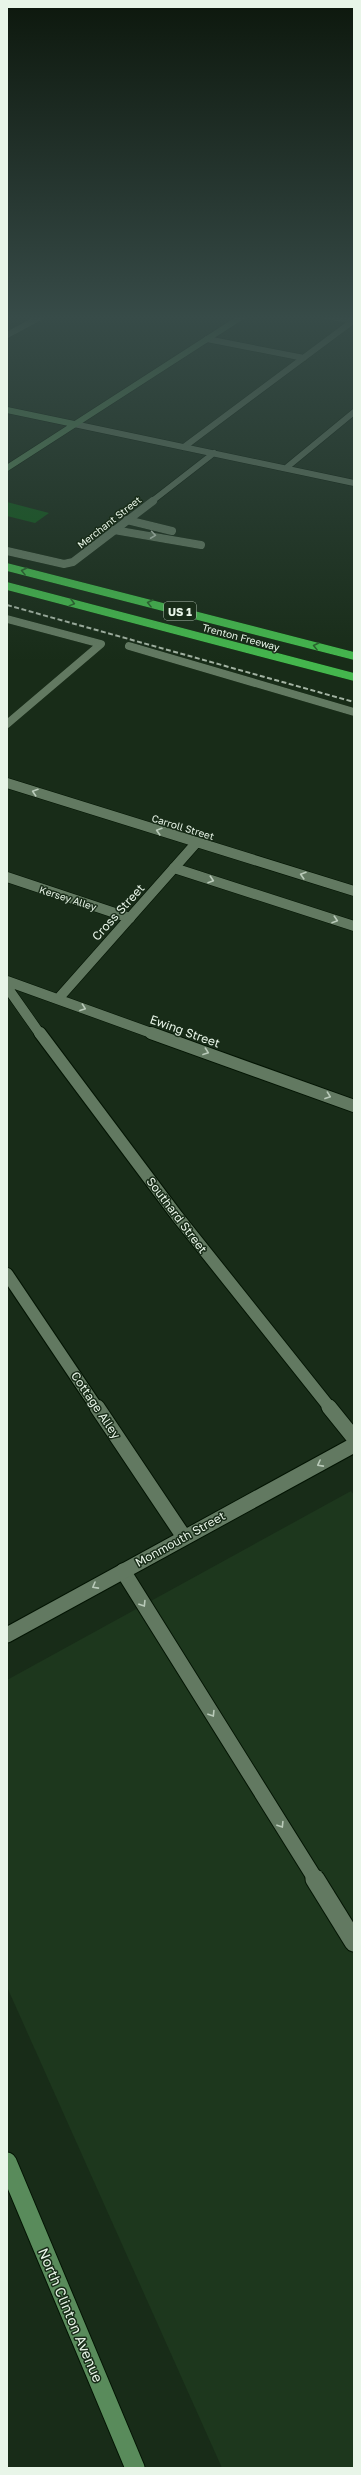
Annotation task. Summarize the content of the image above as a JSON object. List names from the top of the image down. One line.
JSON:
{"streets":{"highway":["US 1","Trenton Freeway"],"street":["Merchant Street","Carroll Street","Kersey Alley","Cross Street","Ewing Street","Southard Street","Cottage Alley","Monmouth Street","North Clinton Avenue"]},"crossings":[["Carroll Street","Cross Street"],["Kersey Alley","Cross Street"],["Cross Street","Ewing Street"],["Cottage Alley","Monmouth Street"]],"one_way":["Ewing Street","Monmouth Street"]}
